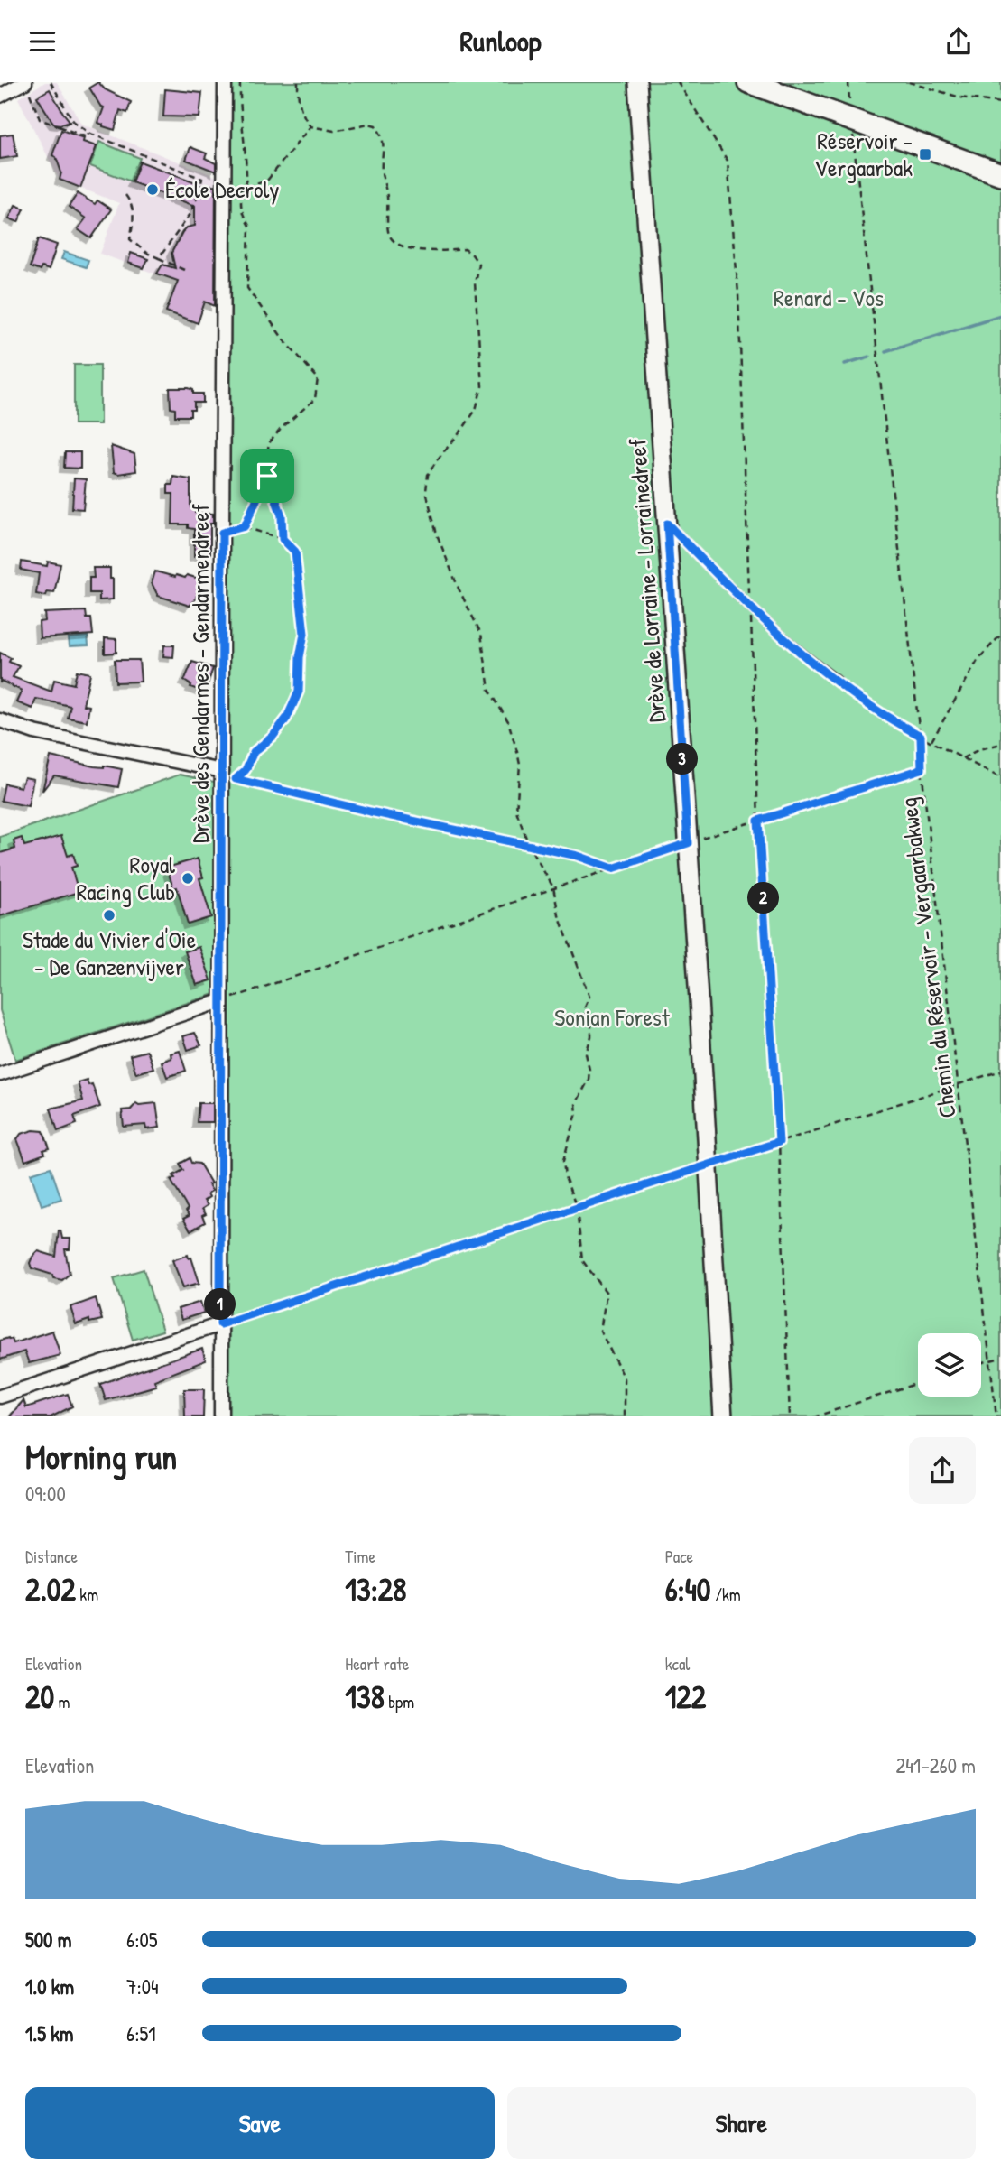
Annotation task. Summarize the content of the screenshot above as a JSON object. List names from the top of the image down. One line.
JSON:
{"streets":{"main road":["Drève de Lorraine - Lorrainedreef"],"street":["Drève des Gendarmes - Gendarmendreef"],"path":["Chemin du Réservoir - Vergaarbakweg"]},"parks":["Renard - Vos","Sonian Forest"],"places":{"transit":["Réservoir - Vergaarbak"],"other":["École Decroly","Royal Racing Club","Stade du Vivier d'Oie - De Ganzenvijver"]},"page":{"header":"Runloop","pins":["3","2","1"],"heading":["Morning run","09:00"],"stats":[["Distance","2.02 km"],["Time","13:28"],["Pace","6:40 /km"],["Elevation","20 m"],["Heart rate","138 bpm"],["kcal","122"]],"chart":["Elevation","241–260 m"],"list":[{"name":"500 m","note":"6:05"},{"name":"1.0 km","note":"7:04"},{"name":"1.5 km","note":"6:51"}],"buttons":["Save","Share"]}}
